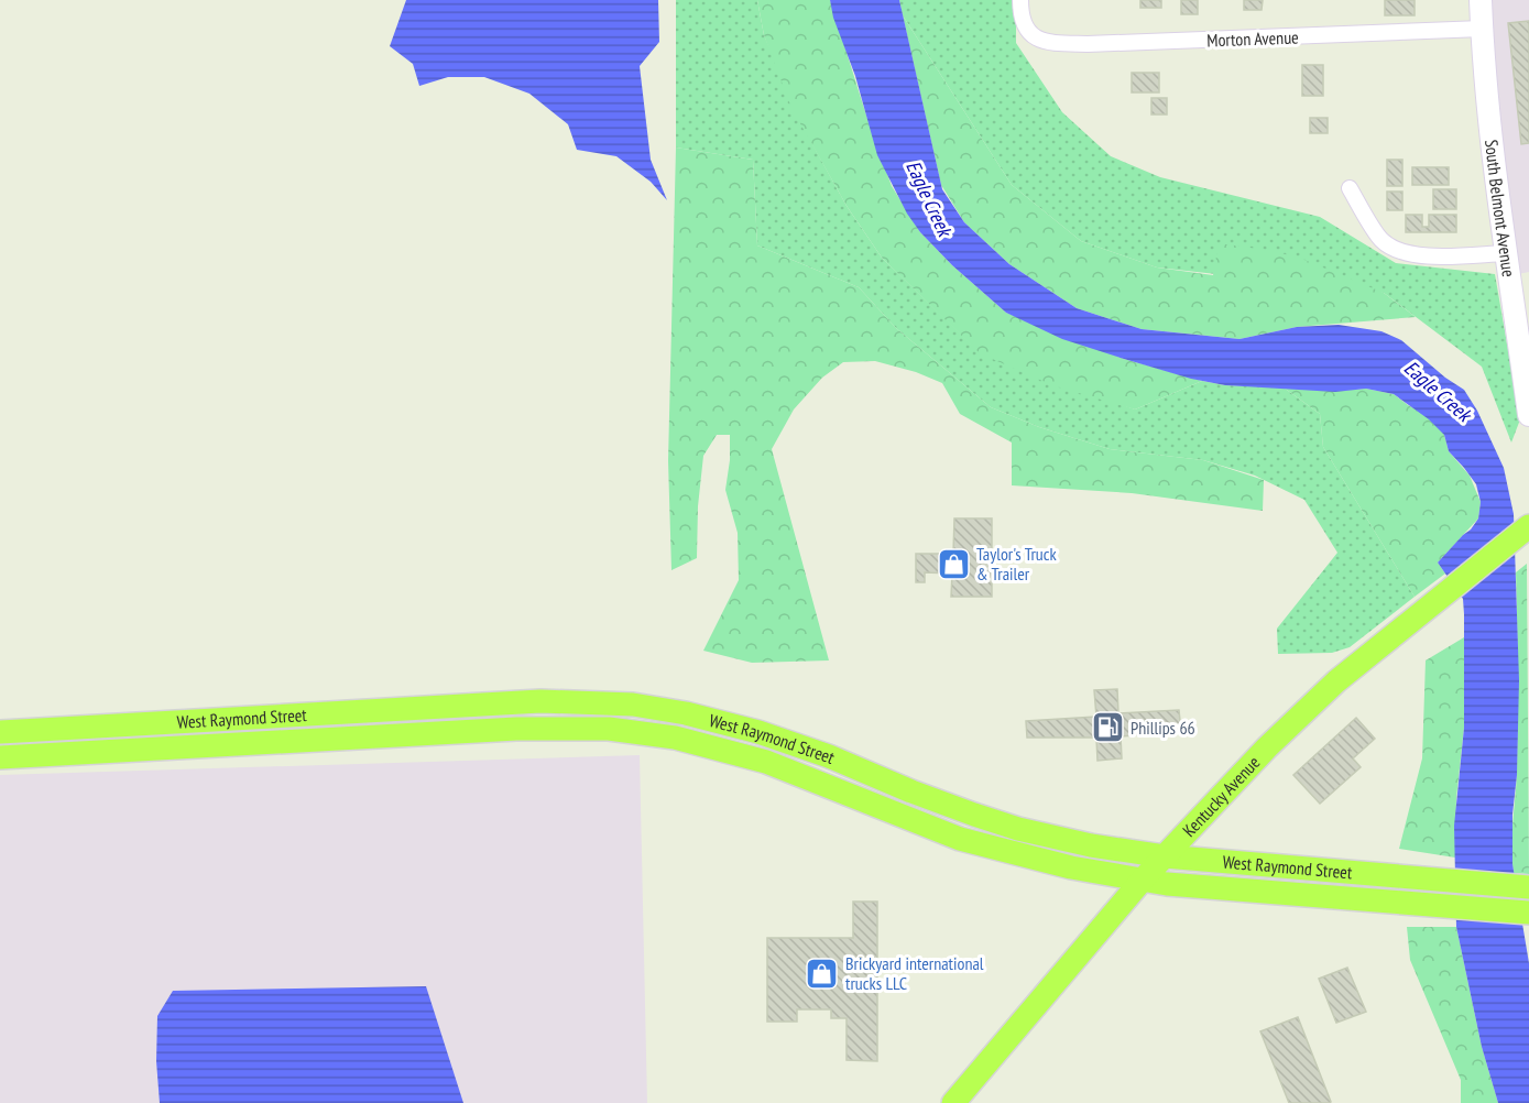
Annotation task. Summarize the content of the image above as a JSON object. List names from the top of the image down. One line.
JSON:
{"streets":{"main road":["South Belmont Avenue","West Raymond Street","Kentucky Avenue"],"street":["Morton Avenue"]},"crossings":[["Morton Avenue","South Belmont Avenue"],["West Raymond Street","Kentucky Avenue"]],"water":["Eagle Creek"],"places":{"shop":["Taylor's Truck & Trailer","Brickyard international trucks LLC"],"fuel station":["Phillips 66"]}}
